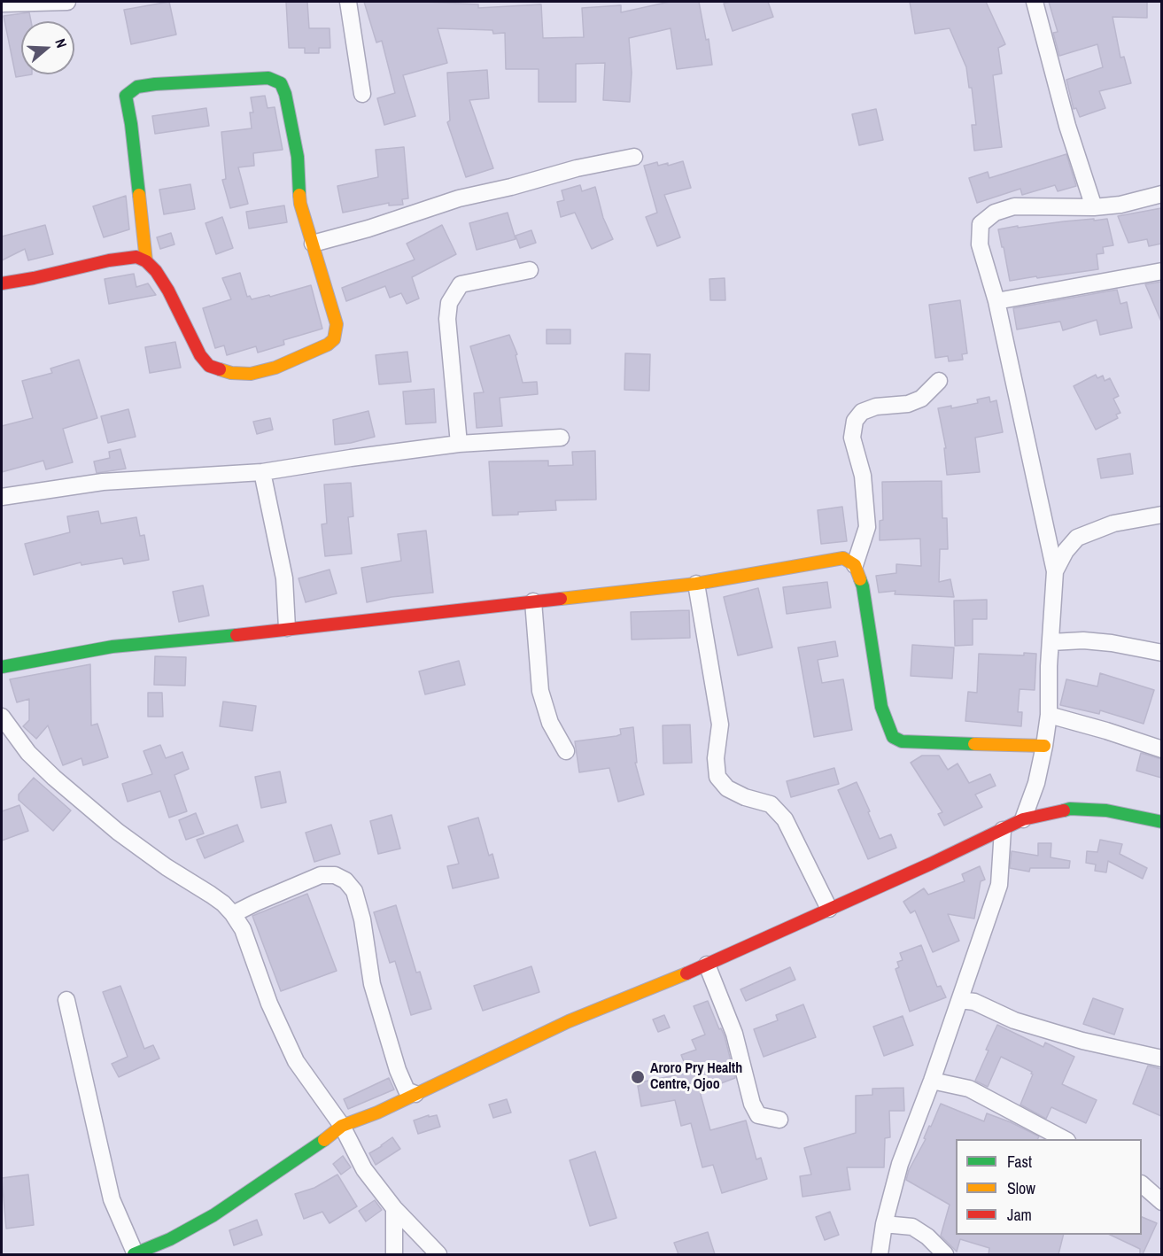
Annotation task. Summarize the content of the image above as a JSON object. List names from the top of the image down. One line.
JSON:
{"places":["Aroro Pry Health Centre, Ojoo"],"legend":["Fast","Slow","Jam"],"north":"right"}
